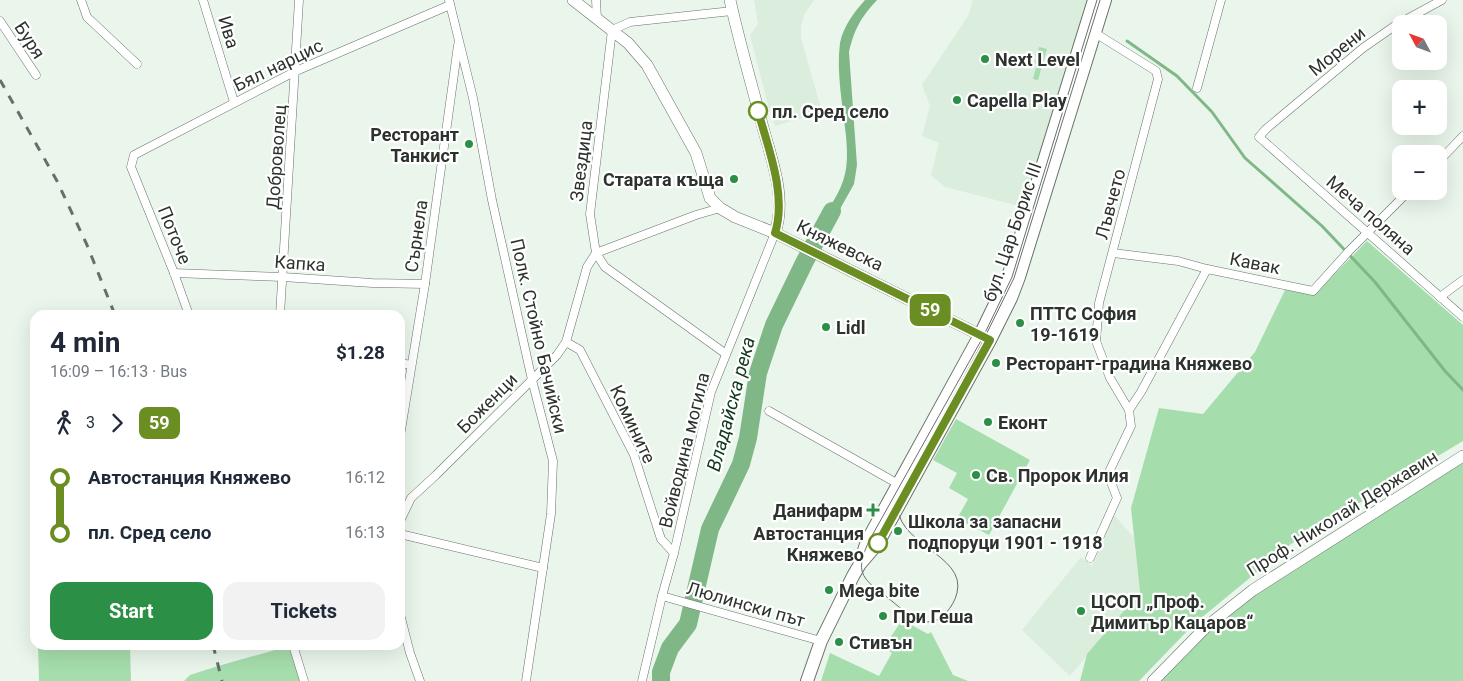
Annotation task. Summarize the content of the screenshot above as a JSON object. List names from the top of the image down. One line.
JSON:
{"streets":{"main road":["бул. Цар Борис III"],"street":["Ива","Буря","Морени","Бял нарцис","Доброволец","Звездица","Лъвчето","Меча поляна","Поточе","Сърнела","Княжевска","Капка","Кавак","Полк. Стойно Бачийски","Боженци","Комините","Войводина могила","Проф. Николай Державин","Люлински път"]},"crossings":[["Ива","Бял нарцис"],["Морени","Меча поляна"],["Бял нарцис","Доброволец"],["Бял нарцис","Поточе"],["Бял нарцис","Полк. Стойно Бачийски"],["Доброволец","Капка"],["Звездица","Княжевска"],["Звездица","Боженци"],["Звездица","Войводина могила"],["Лъвчето","бул. Цар Борис III"],["Лъвчето","Кавак"],["Меча поляна","Кавак"],["бул. Цар Борис III","Княжевска"],["бул. Цар Борис III","Люлински път"],["Поточе","Капка"],["Сърнела","Капка"],["Сърнела","Полк. Стойно Бачийски"],["Княжевска","Войводина могила"],["Полк. Стойно Бачийски","Боженци"],["Боженци","Комините"],["Комините","Войводина могила"],["Войводина могила","Люлински път"]],"water":["Владайска река"],"places":{"other":["Next Level","Capella Play","пл. Сред село","Ресторант Танкист","Старата къща","ПТТС София 19-1619","Lidl","Ресторант-градина Княжево","Еконт","Св. Пророк Илия","Школа за запасни подпоруци 1901 - 1918","Автостанция Княжево","Mega bite","ЦСОП „Проф. Димитър Кацаров“","При Геша","Стивън"],"health":["Данифарм"]},"lines":["bus line 59"],"north":"top left","page":{"on_map":"59","map_buttons":["+","−"],"heading":["4 min","16:09 – 16:13 · Bus","$1.28"],"legs":["3","59"],"list":[{"name":"Автостанция Княжево","value":"16:12"},{"name":"пл. Сред село","value":"16:13"}],"buttons":["Start","Tickets"]}}
